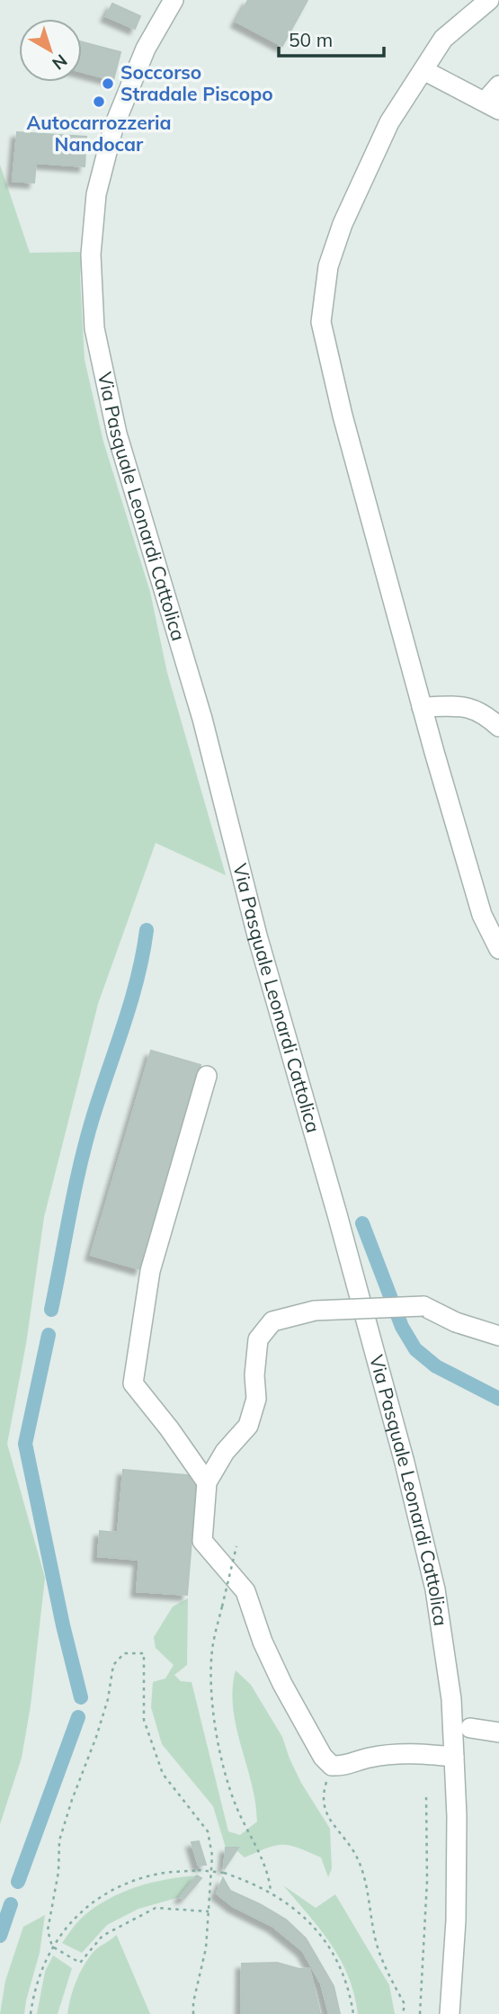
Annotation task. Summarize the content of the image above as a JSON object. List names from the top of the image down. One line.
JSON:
{"streets":{"street":["Via Pasquale Leonardi Cattolica"]},"places":["Soccorso Stradale Piscopo","Autocarrozzeria Nandocar"],"scale_bar":"50 m","north":"bottom right"}
